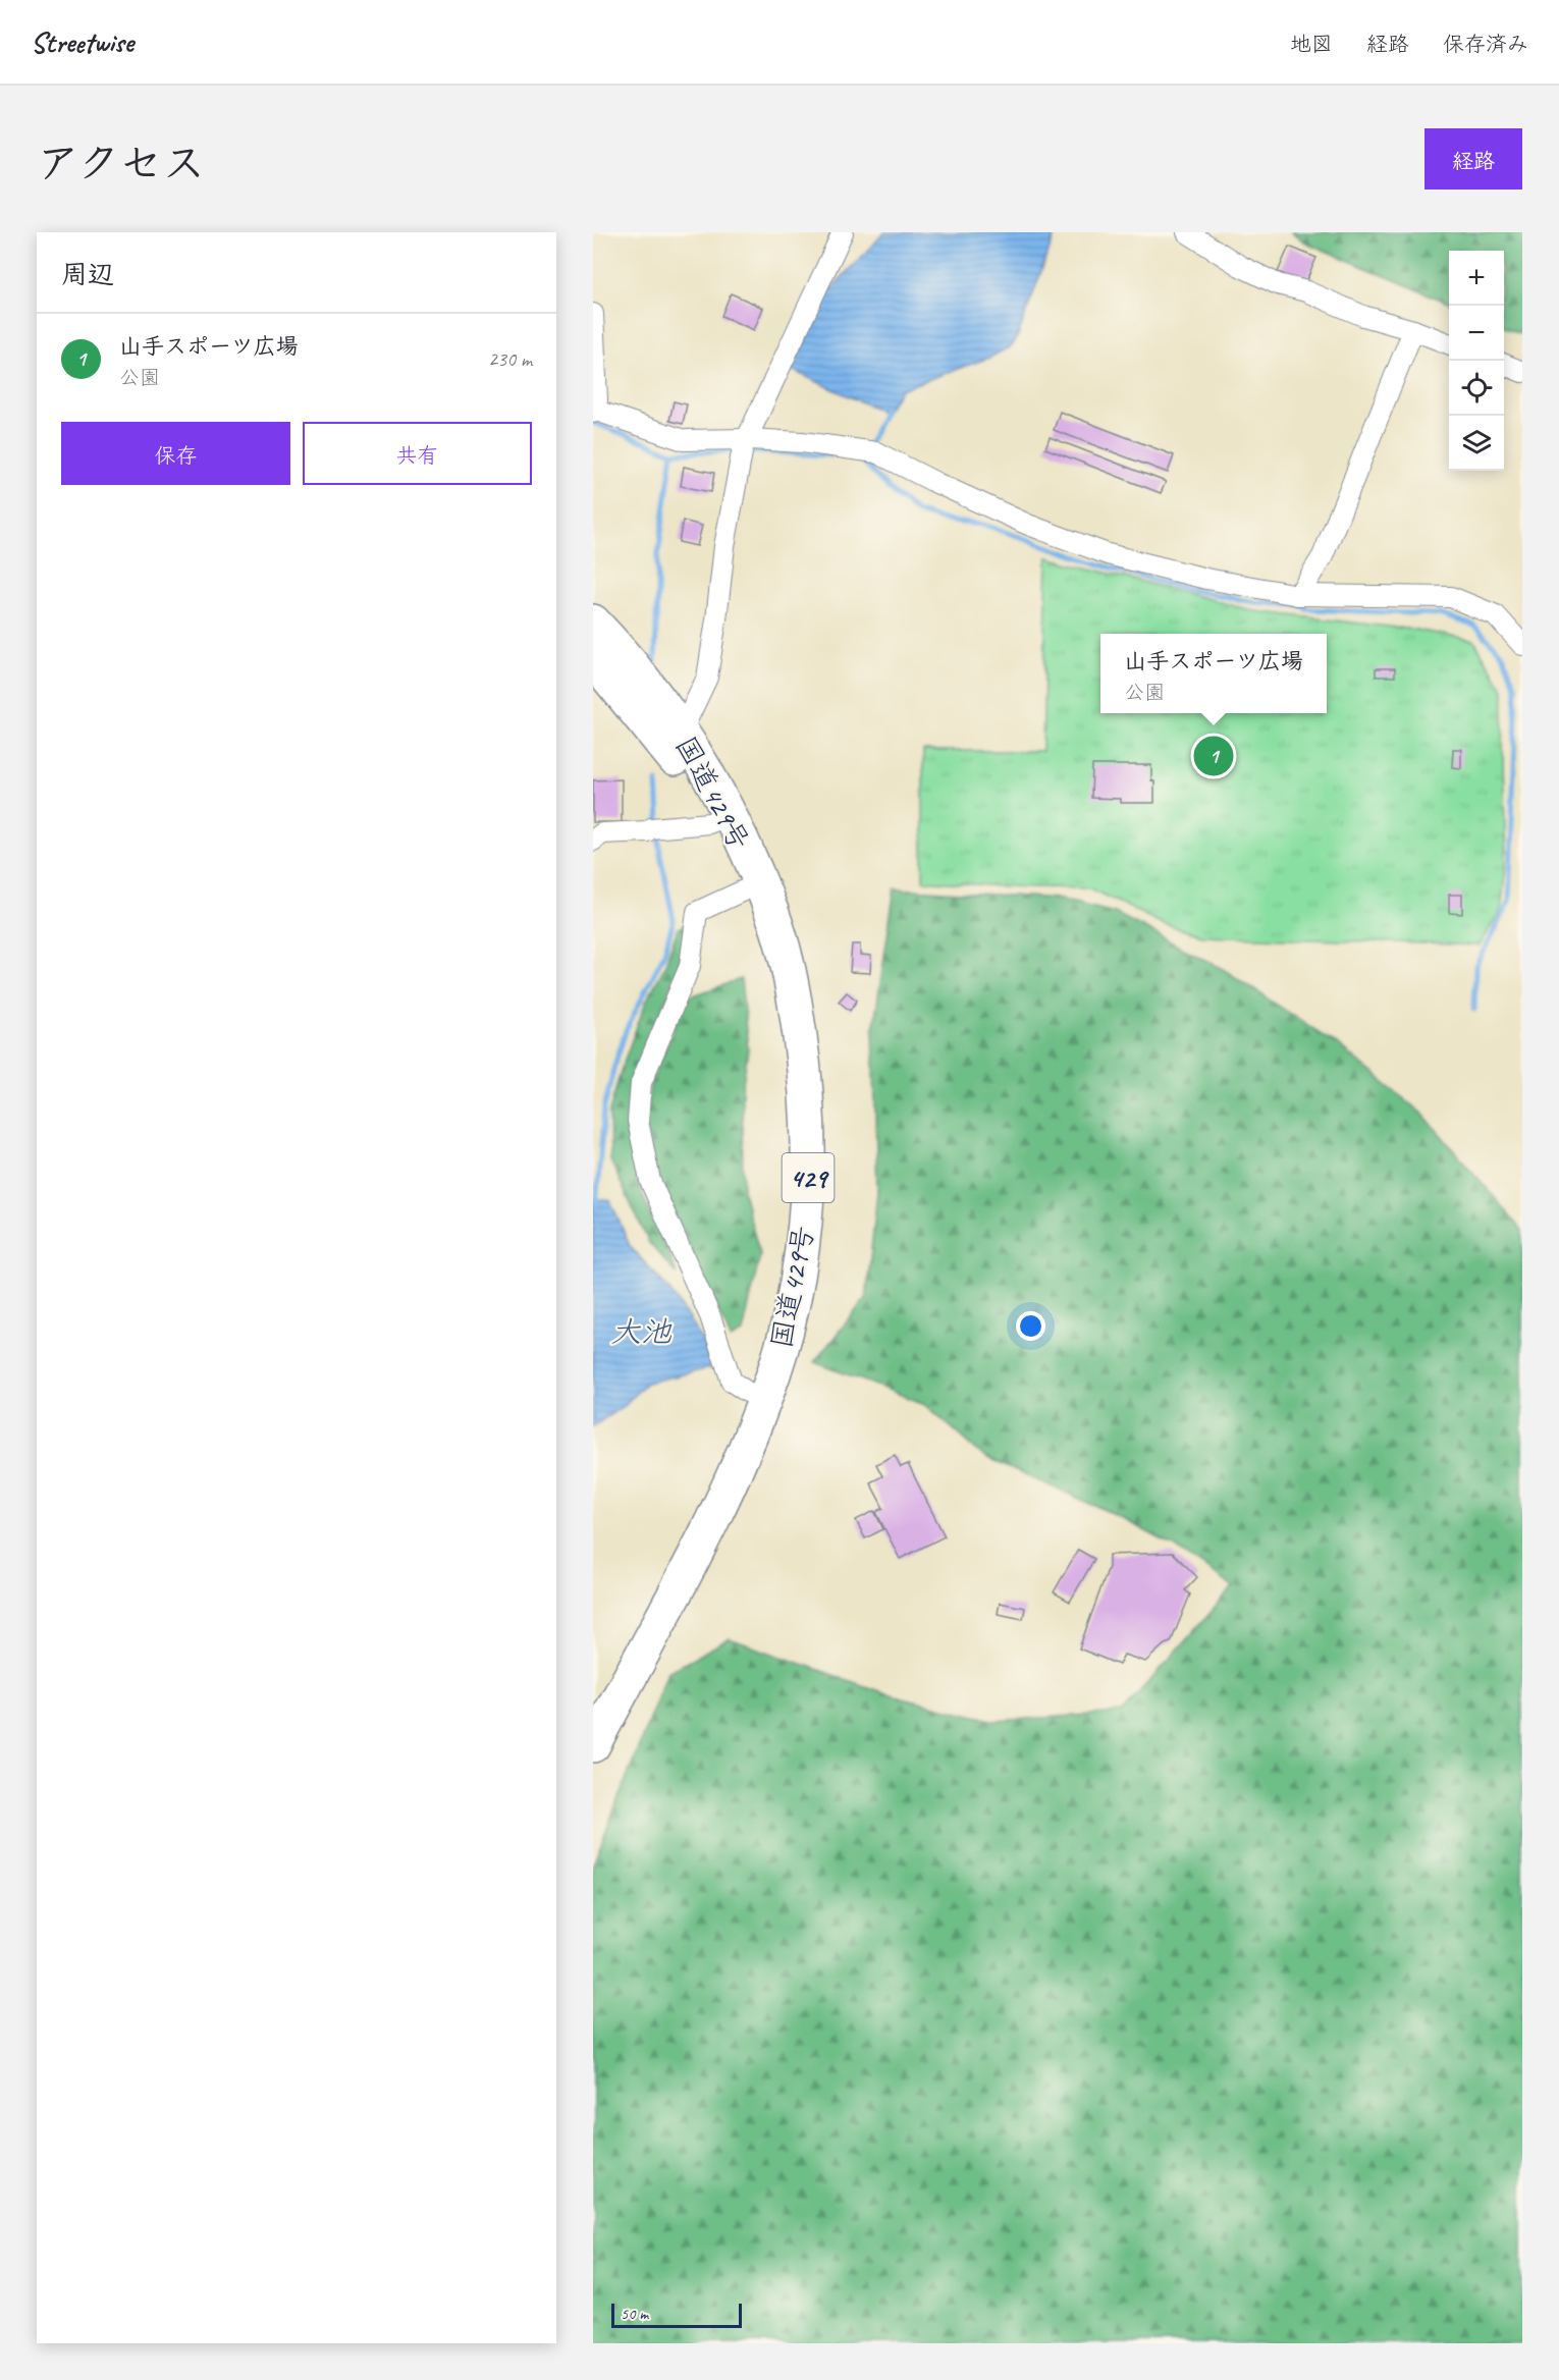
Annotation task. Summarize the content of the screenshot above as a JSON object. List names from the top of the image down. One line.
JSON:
{"streets":{"highway":["国道429号","429"]},"water":["大池"],"scale_bar":"50 m","page":{"header":"Streetwise","nav":["地図","経路","保存済み"],"title":"アクセス","buttons":["経路",["保存","共有"]],"heading":"周辺","map_buttons":["+","−"],"list":[{"mark":"1","name":"山手スポーツ広場","note":"公園","value":"230 m"}],"popup":["山手スポーツ広場","公園"],"pins":"1","scale":"50 m"}}
